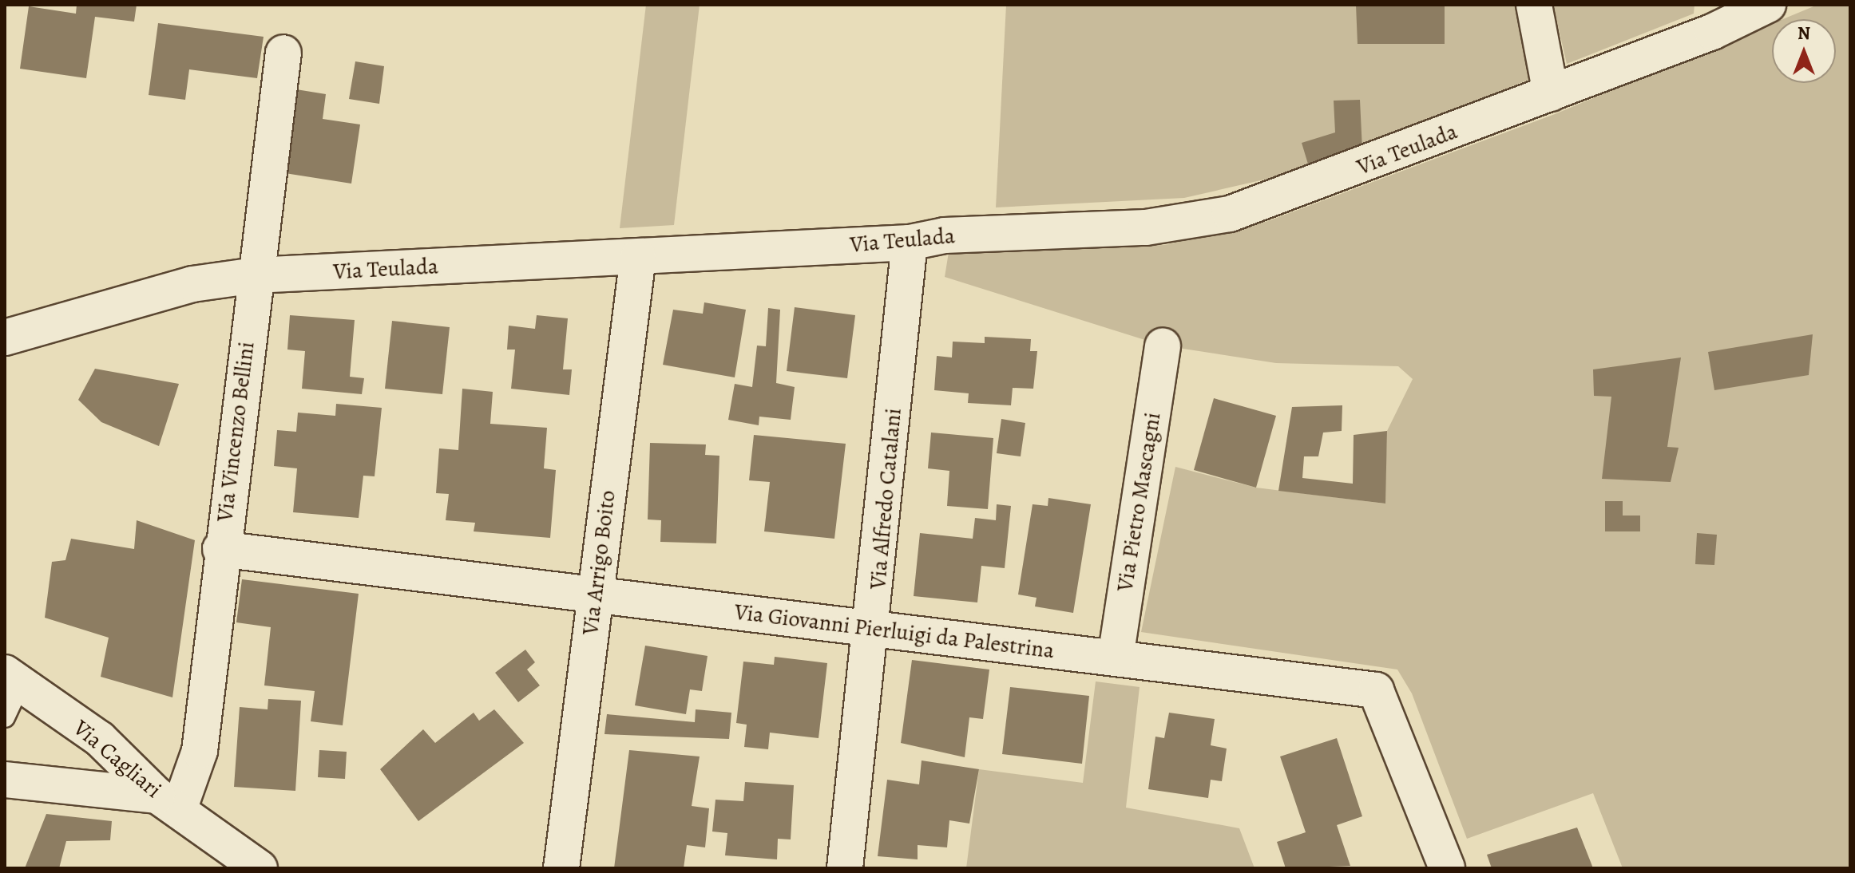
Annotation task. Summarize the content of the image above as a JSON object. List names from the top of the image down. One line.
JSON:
{"streets":{"street":["Via Teulada","Via Vincenzo Bellini","Via Alfredo Catalani","Via Pietro Mascagni","Via Arrigo Boito","Via Giovanni Pierluigi da Palestrina","Via Cagliari"]},"crossings":[["Via Teulada","Via Vincenzo Bellini"],["Via Teulada","Via Alfredo Catalani"],["Via Teulada","Via Arrigo Boito"],["Via Vincenzo Bellini","Via Giovanni Pierluigi da Palestrina"],["Via Vincenzo Bellini","Via Cagliari"],["Via Alfredo Catalani","Via Giovanni Pierluigi da Palestrina"],["Via Pietro Mascagni","Via Giovanni Pierluigi da Palestrina"],["Via Arrigo Boito","Via Giovanni Pierluigi da Palestrina"]],"north":"top"}
